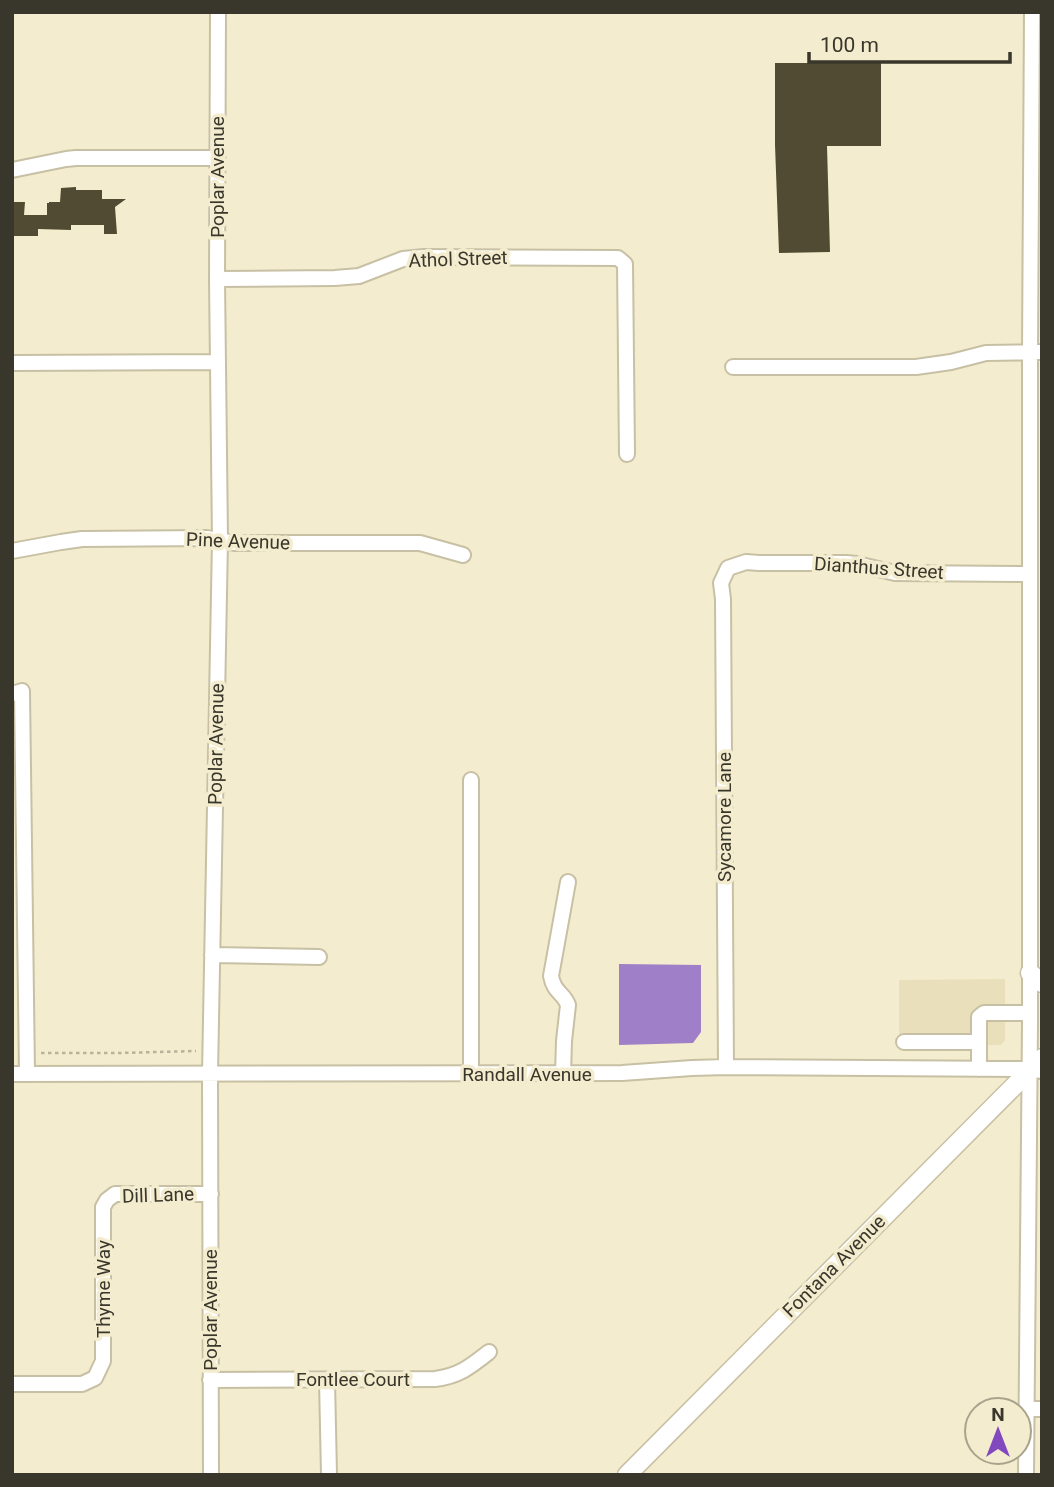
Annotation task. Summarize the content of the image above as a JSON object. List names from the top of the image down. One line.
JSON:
{"streets":{"main road":["Fontana Avenue"],"street":["Poplar Avenue","Athol Street","Pine Avenue","Dianthus Street","Sycamore Lane","Randall Avenue","Dill Lane","Thyme Way","Fontlee Court"]},"crossings":[["Poplar Avenue","Athol Street"],["Poplar Avenue","Pine Avenue"],["Poplar Avenue","Randall Avenue"],["Poplar Avenue","Dill Lane"],["Poplar Avenue","Fontlee Court"],["Dianthus Street","Sycamore Lane"],["Sycamore Lane","Randall Avenue"],["Randall Avenue","Fontana Avenue"],["Dill Lane","Thyme Way"]],"scale_bar":"100 m","north":"top"}
